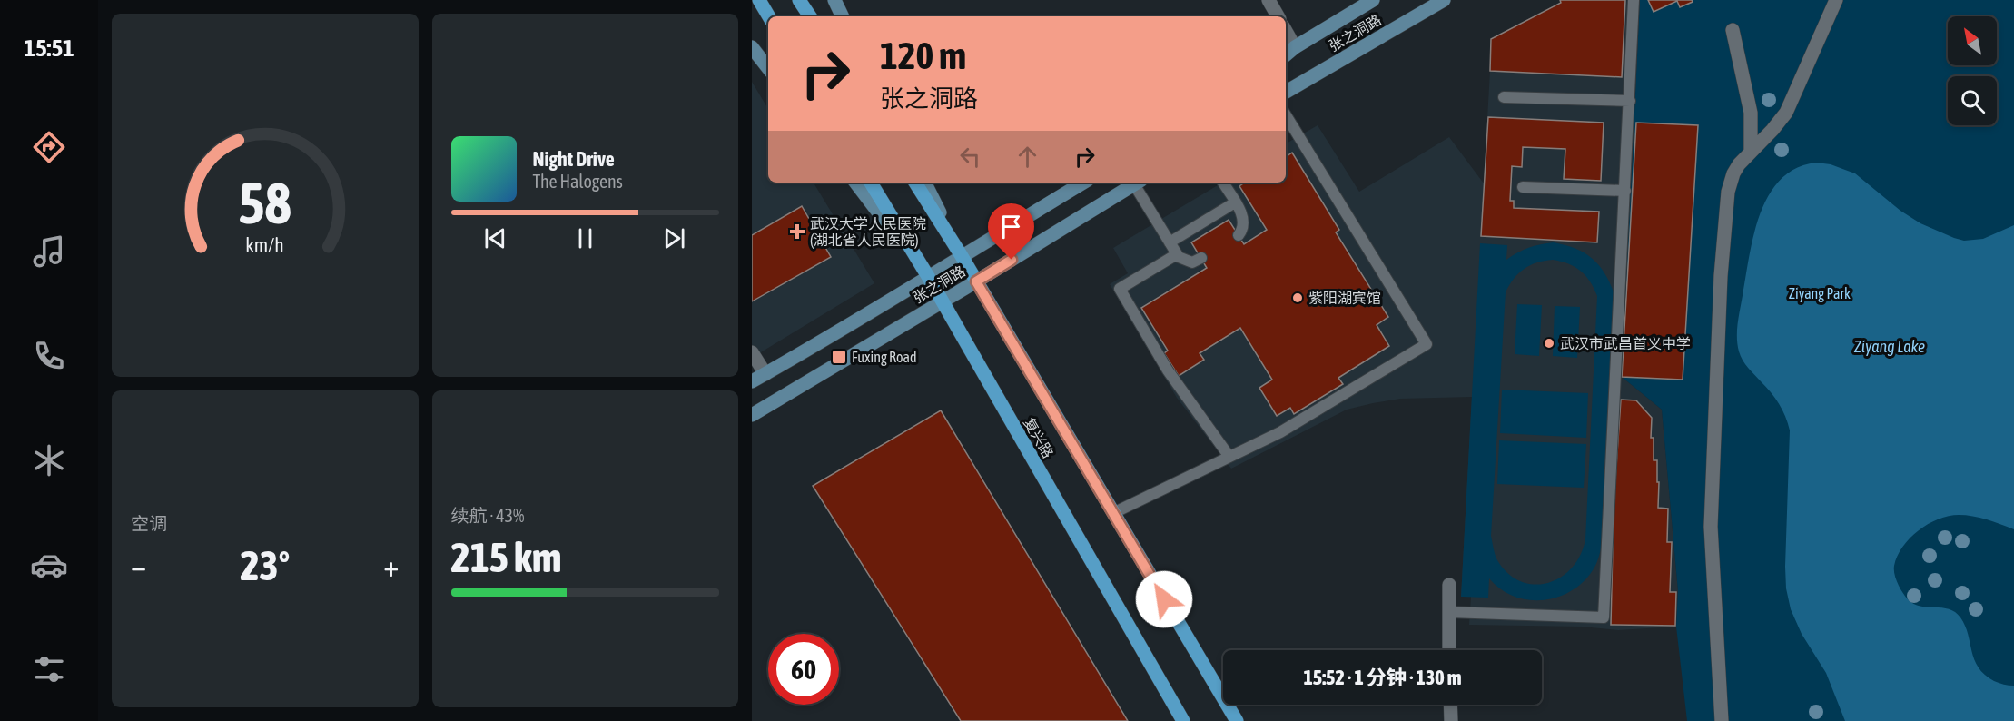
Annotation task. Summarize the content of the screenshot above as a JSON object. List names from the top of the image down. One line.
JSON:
{"streets":{"main road":["张之洞路","复兴路"]},"crossings":[["张之洞路","复兴路"]],"water":["Ziyang Lake"],"parks":["Ziyang Park"],"places":{"health":["武汉大学人民医院 (湖北省人民医院)"],"other":["紫阳湖宾馆","武汉市武昌首义中学"],"transit":["Fuxing Road"]},"north":"top left","page":{"tabs":"15:51","turn":["120 m","张之洞路"],"song":["Night Drive","The Halogens"],"tile":["空调",["续航 · 43%","215 km"]],"heat":["−","23°","+"],"limit":"60","trip":"15:52 · 1 分钟 · 130 m","gauge":["58","km/h"]}}
